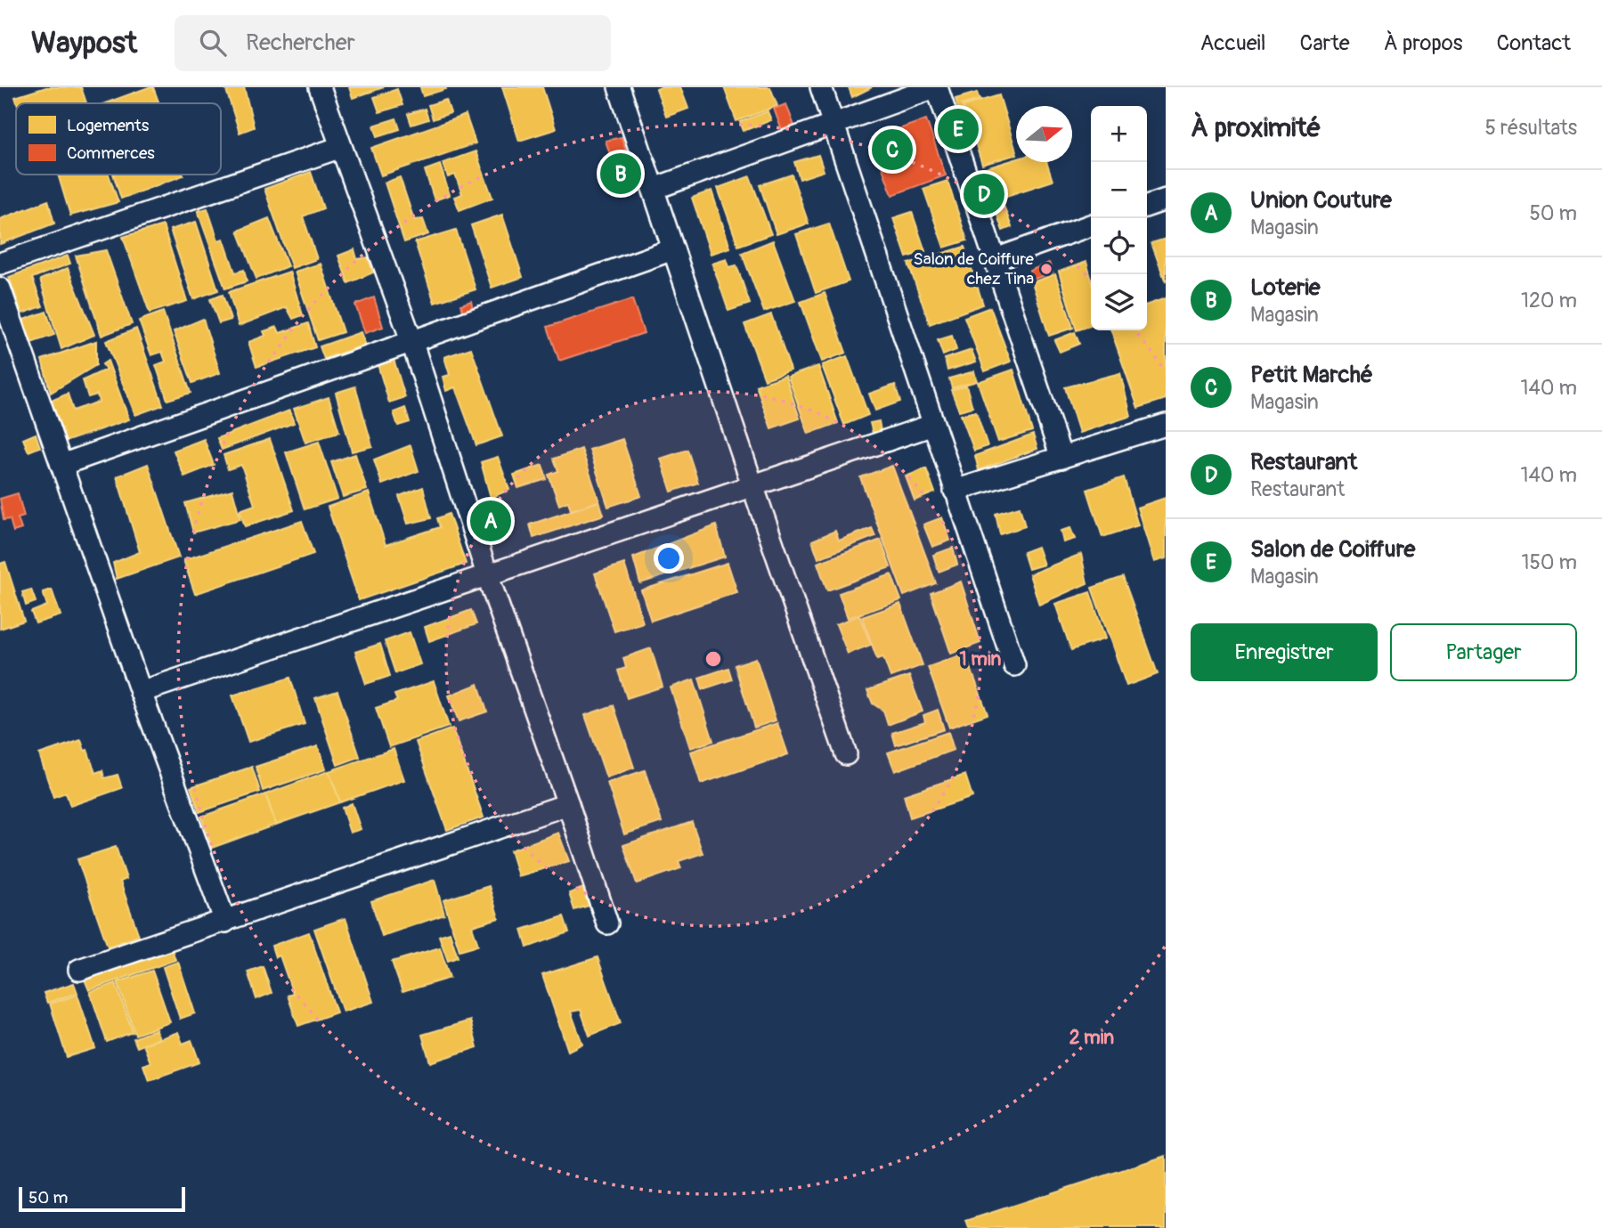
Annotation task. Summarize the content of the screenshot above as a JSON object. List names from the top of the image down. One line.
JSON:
{"places":["Salon de Coiffure chez Tina"],"legend":["Logements","Commerces"],"scale_bar":"50 m","north":"right","page":{"header":"Waypost","search":"Rechercher","nav":["Accueil","Carte","À propos","Contact"],"heading":["À proximité","5 résultats"],"pins":["E","C","B","D","A"],"map_buttons":["+","−"],"list":[{"mark":"A","name":"Union Couture","note":"Magasin","value":"50 m"},{"mark":"B","name":"Loterie","note":"Magasin","value":"120 m"},{"mark":"C","name":"Petit Marché","note":"Magasin","value":"140 m"},{"mark":"D","name":"Restaurant","note":"Restaurant","value":"140 m"},{"mark":"E","name":"Salon de Coiffure","note":"Magasin","value":"150 m"}],"buttons":["Enregistrer","Partager"],"scale":"50 m"},"rings":["1 min","2 min"]}
